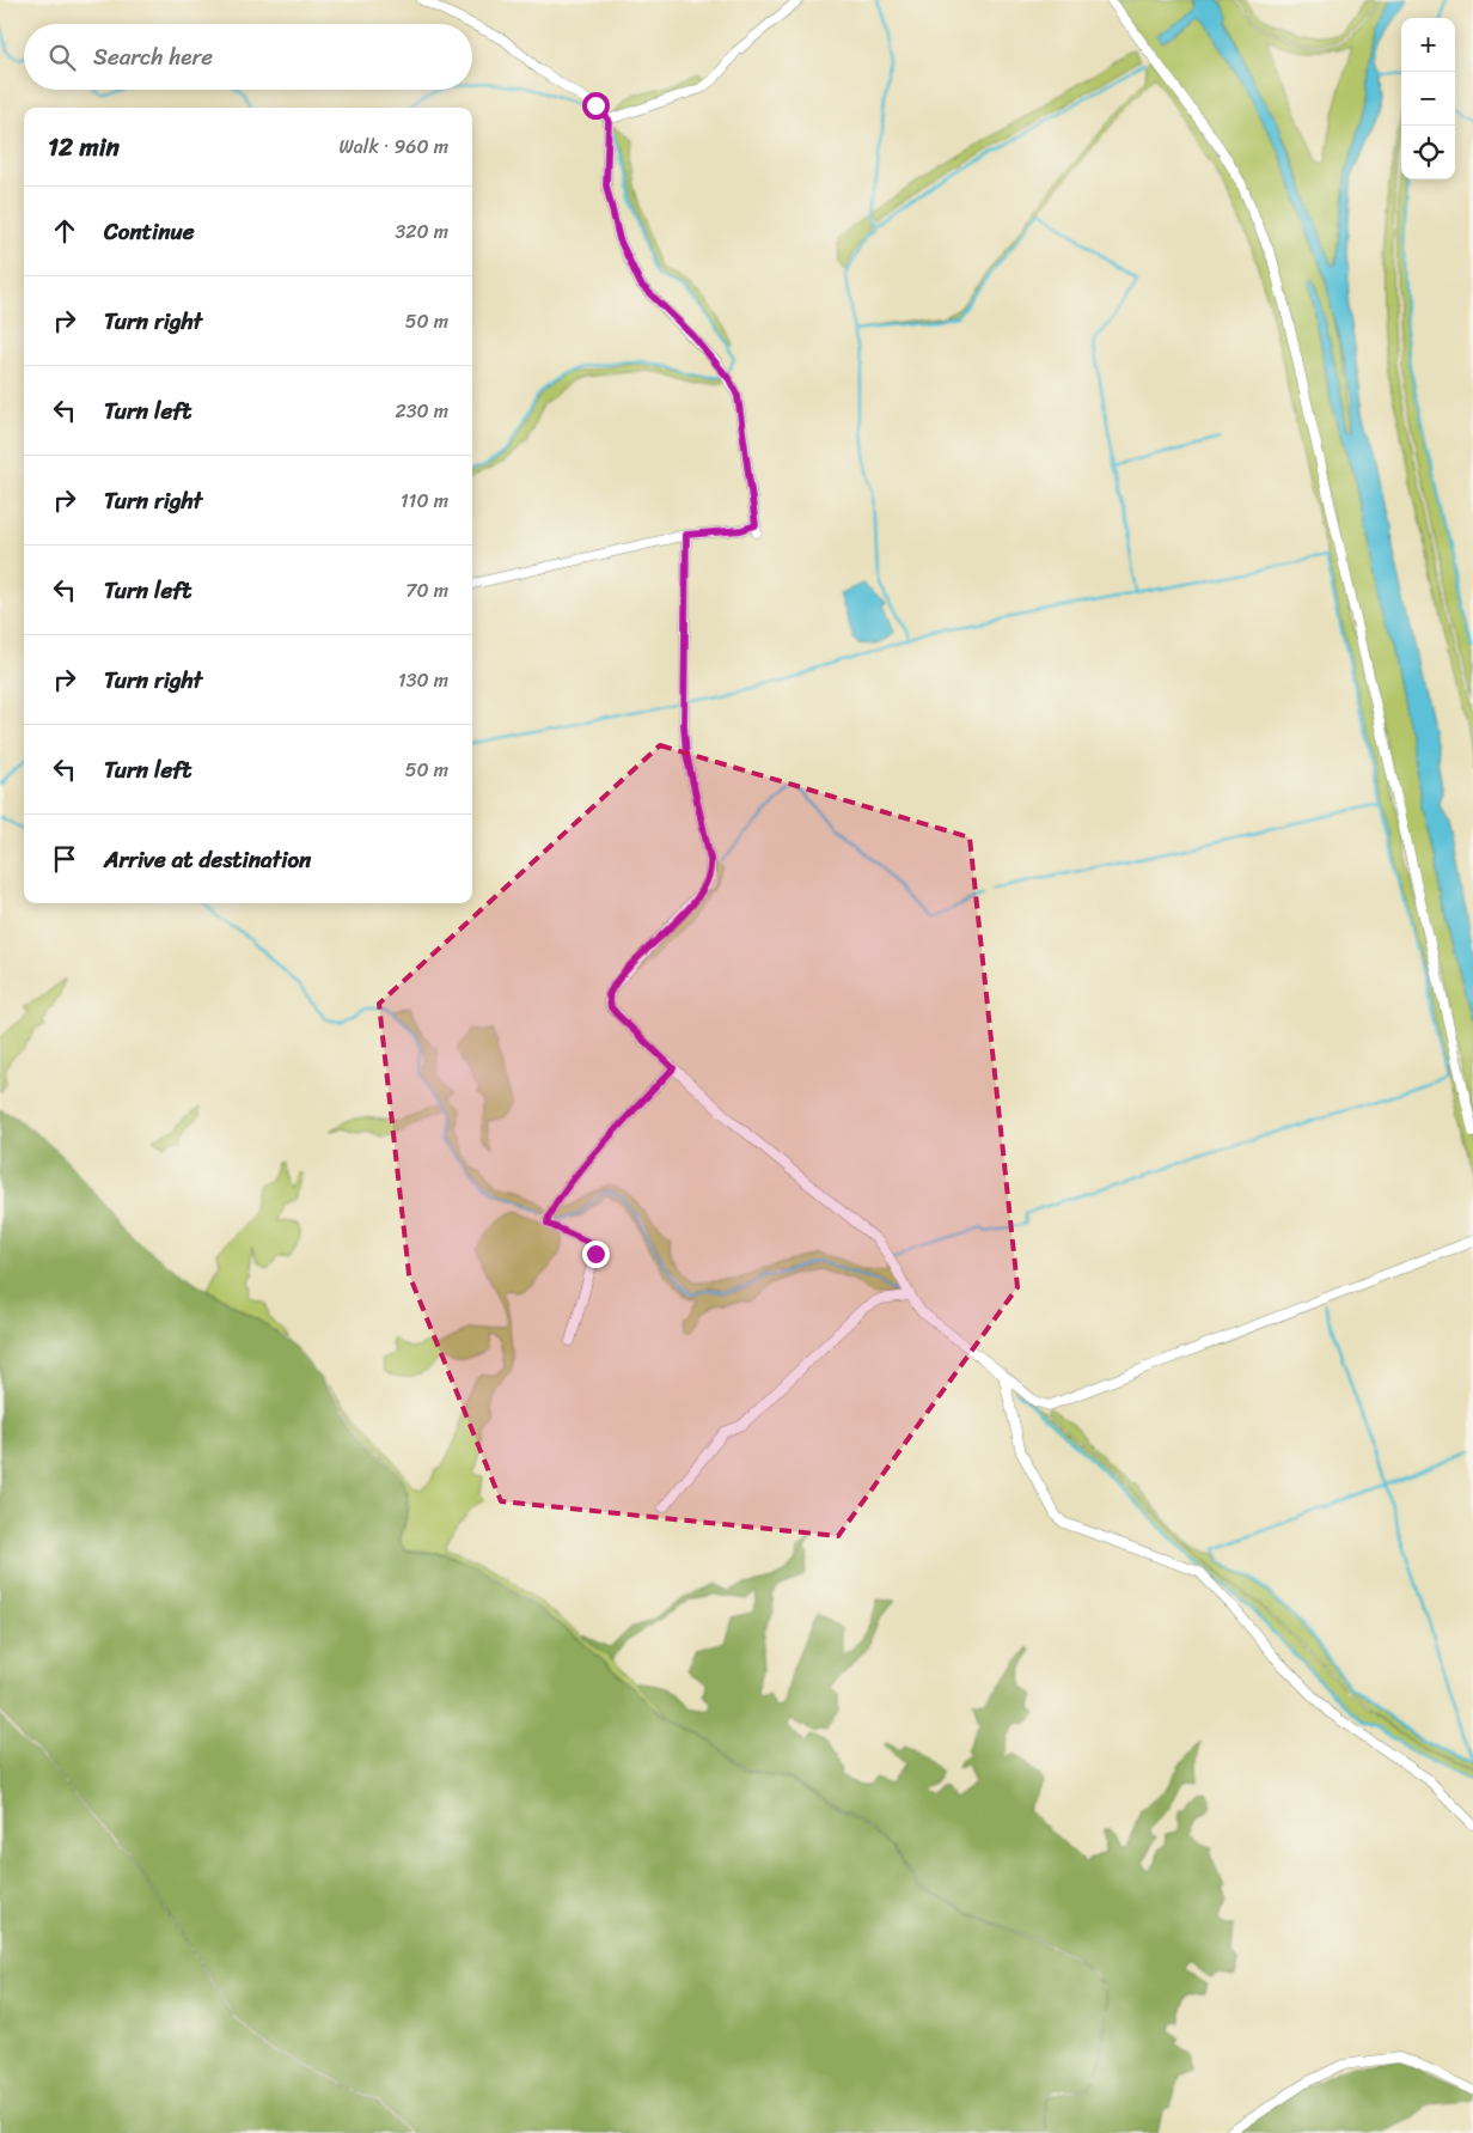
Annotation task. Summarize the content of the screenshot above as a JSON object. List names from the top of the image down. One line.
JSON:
{"page":{"map_buttons":["+","−"],"search":"Search here","heading":["12 min","Walk · 960 m"],"list":[["Continue","320 m"],["Turn right","50 m"],["Turn left","230 m"],["Turn right","110 m"],["Turn left","70 m"],["Turn right","130 m"],["Turn left","50 m"],"Arrive at destination"]}}
